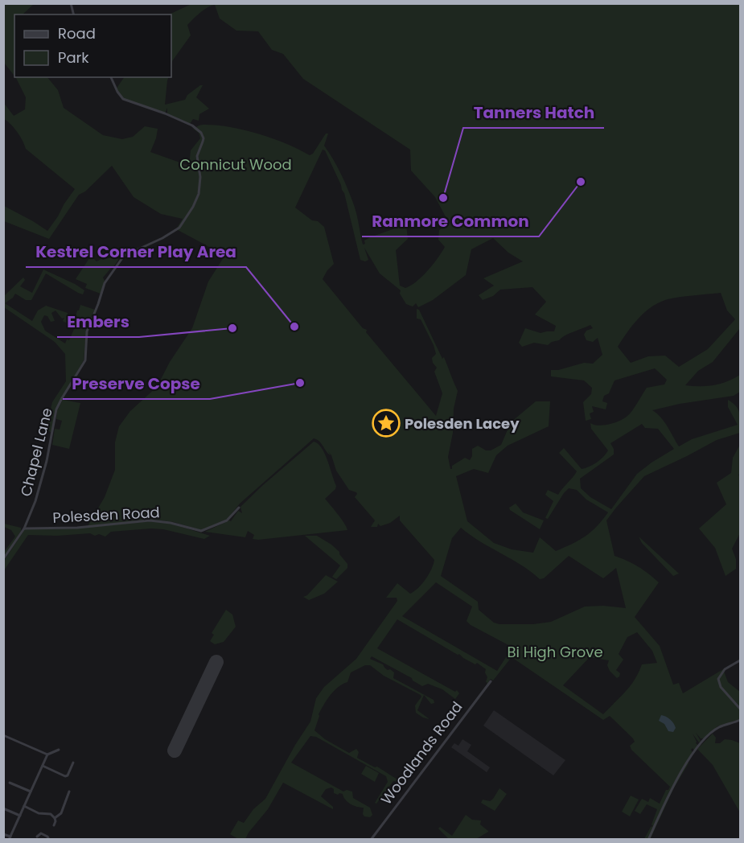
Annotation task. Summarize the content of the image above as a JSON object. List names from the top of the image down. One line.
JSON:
{"streets":{"street":["Chapel Lane","Polesden Road","Woodlands Road"]},"crossings":[["Chapel Lane","Polesden Road"]],"parks":["Connicut Wood","Bi High Grove"],"places":{"other":["Ranmore Common","Tanners Hatch","Kestrel Corner Play Area","Embers","Preserve Copse"],"place":["Polesden Lacey"]},"legend":["Road","Park"]}
